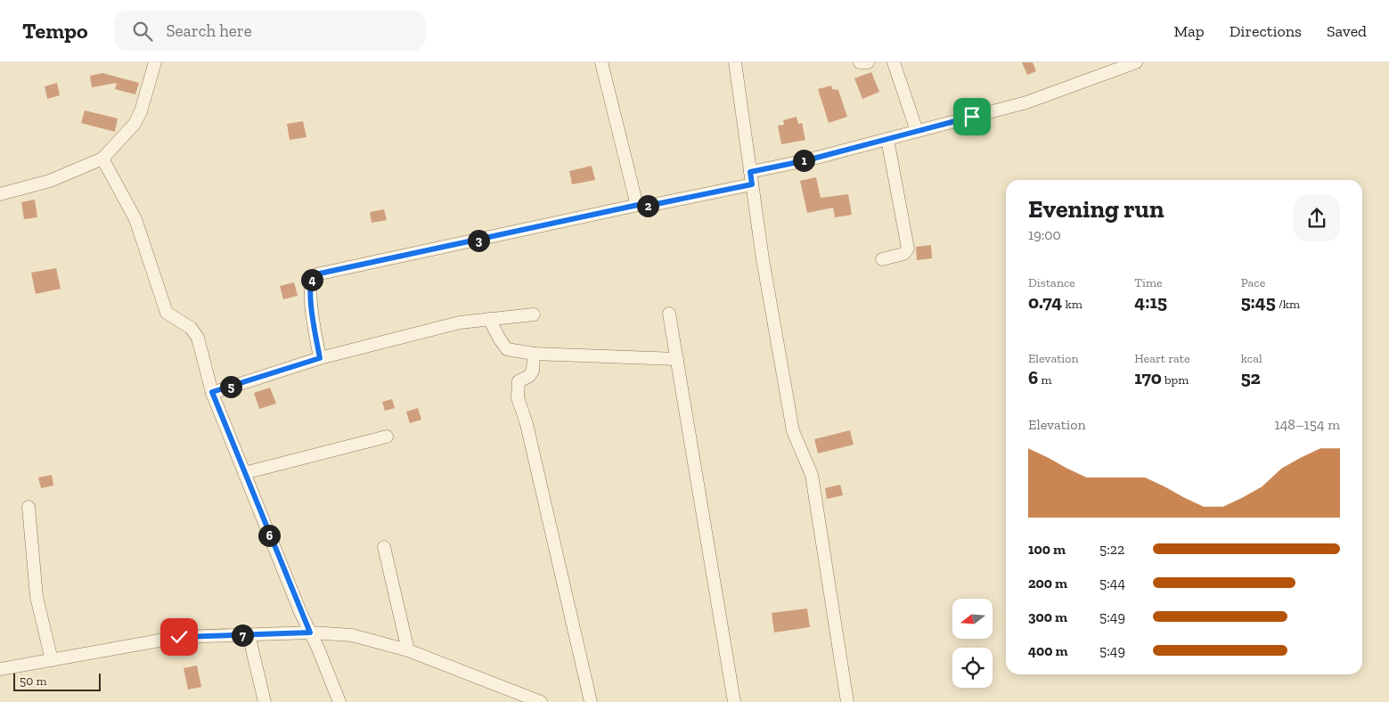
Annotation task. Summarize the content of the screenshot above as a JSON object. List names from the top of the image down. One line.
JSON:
{"scale_bar":"50 m","north":"left","page":{"header":"Tempo","search":"Search here","nav":["Map","Directions","Saved"],"pins":["1","2","3","4","5","6","7"],"heading":["Evening run","19:00"],"stats":[["Distance","0.74 km"],["Time","4:15"],["Pace","5:45 /km"],["Elevation","6 m"],["Heart rate","170 bpm"],["kcal","52"]],"chart":["Elevation","148–154 m"],"list":[{"name":"100 m","note":"5:22"},{"name":"200 m","note":"5:44"},{"name":"300 m","note":"5:49"},{"name":"400 m","note":"5:49"}],"scale":"50 m"}}
